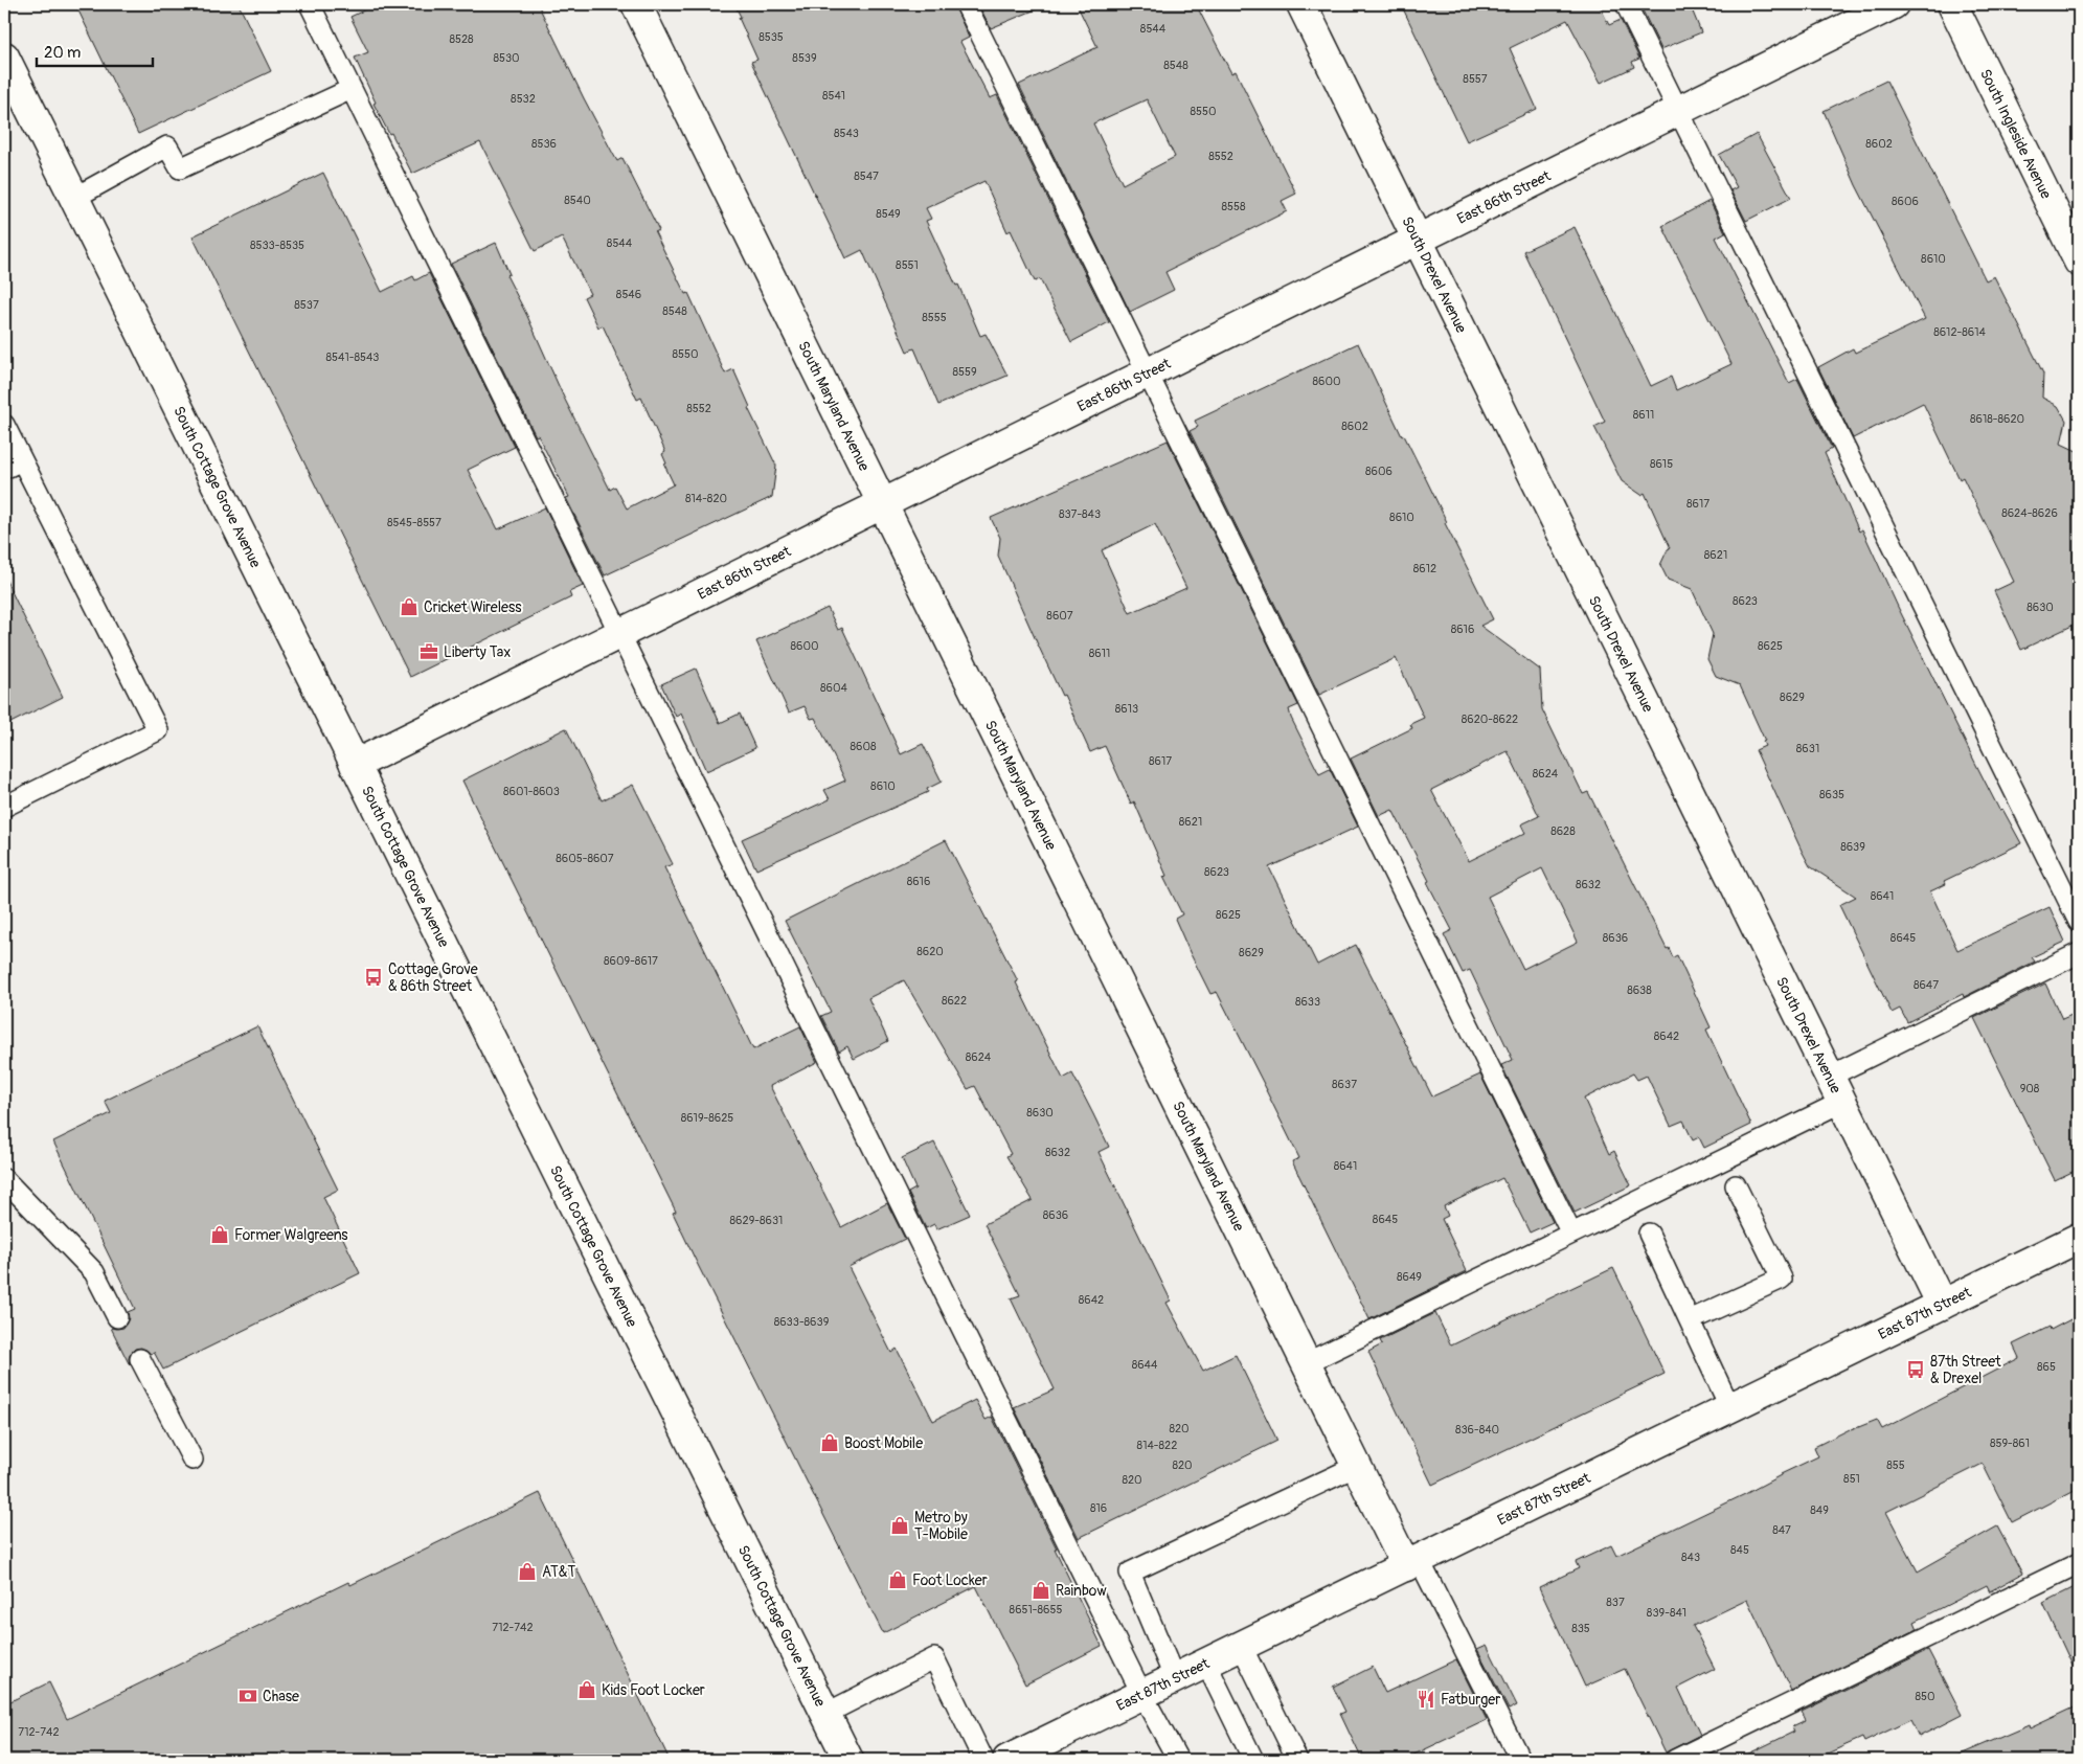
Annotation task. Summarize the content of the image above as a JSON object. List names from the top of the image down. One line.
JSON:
{"streets":{"street":["South Ingleside Avenue","East 86th Street","South Drexel Avenue","South Maryland Avenue","South Cottage Grove Avenue","East 87th Street"]},"crossings":[["East 86th Street","South Drexel Avenue"],["East 86th Street","South Maryland Avenue"],["East 86th Street","South Cottage Grove Avenue"],["South Drexel Avenue","East 87th Street"],["South Maryland Avenue","East 87th Street"]],"places":{"shop":["Cricket Wireless","Former Walgreens","Boost Mobile","Metro by T-Mobile","AT&T","Foot Locker","Rainbow","Kids Foot Locker"],"office":["Liberty Tax"],"bus stop":["Cottage Grove & 86th Street","87th Street & Drexel"],"bank":["Chase"],"restaurant":["Fatburger"]},"house_numbers":["8544","8535","8528","8530","8539","8548","8557","8541","8532","8550","8543","8536","8602","8552","8547","8540","8606","8558","8549","8544","8533-8535","8610","8551","8546","8537","8548","8555","8612-8614","8550","8541-8543","8559","8600","8552","8611","8618-8620","8602","8615","8606","814-820","8617","8624-8626","837-843","8610","8545-8557","8621","8612","8623","8630","8607","8616","8600","8625","8611","8604","8629","8613","8620-8622","8608","8631","8617","8624","8610","8601-8603","8635","8621","8628","8639","8605-8607","8623","8616","8632","8641","8625","8636","8645","8620","8629","8609-8617","8647","8638","8622","8633","8642","8624","8637","908","8630","8619-8625","8632","8641","8636","8645","8629-8631","8649","8642","8633-8639","8644","865","820","836-840","859-861","814-822","820","855","851","820","816","849","847","845","843","837","8651-8655","839-841","712-742","835","850","712-742"],"scale_bar":"20 m"}
